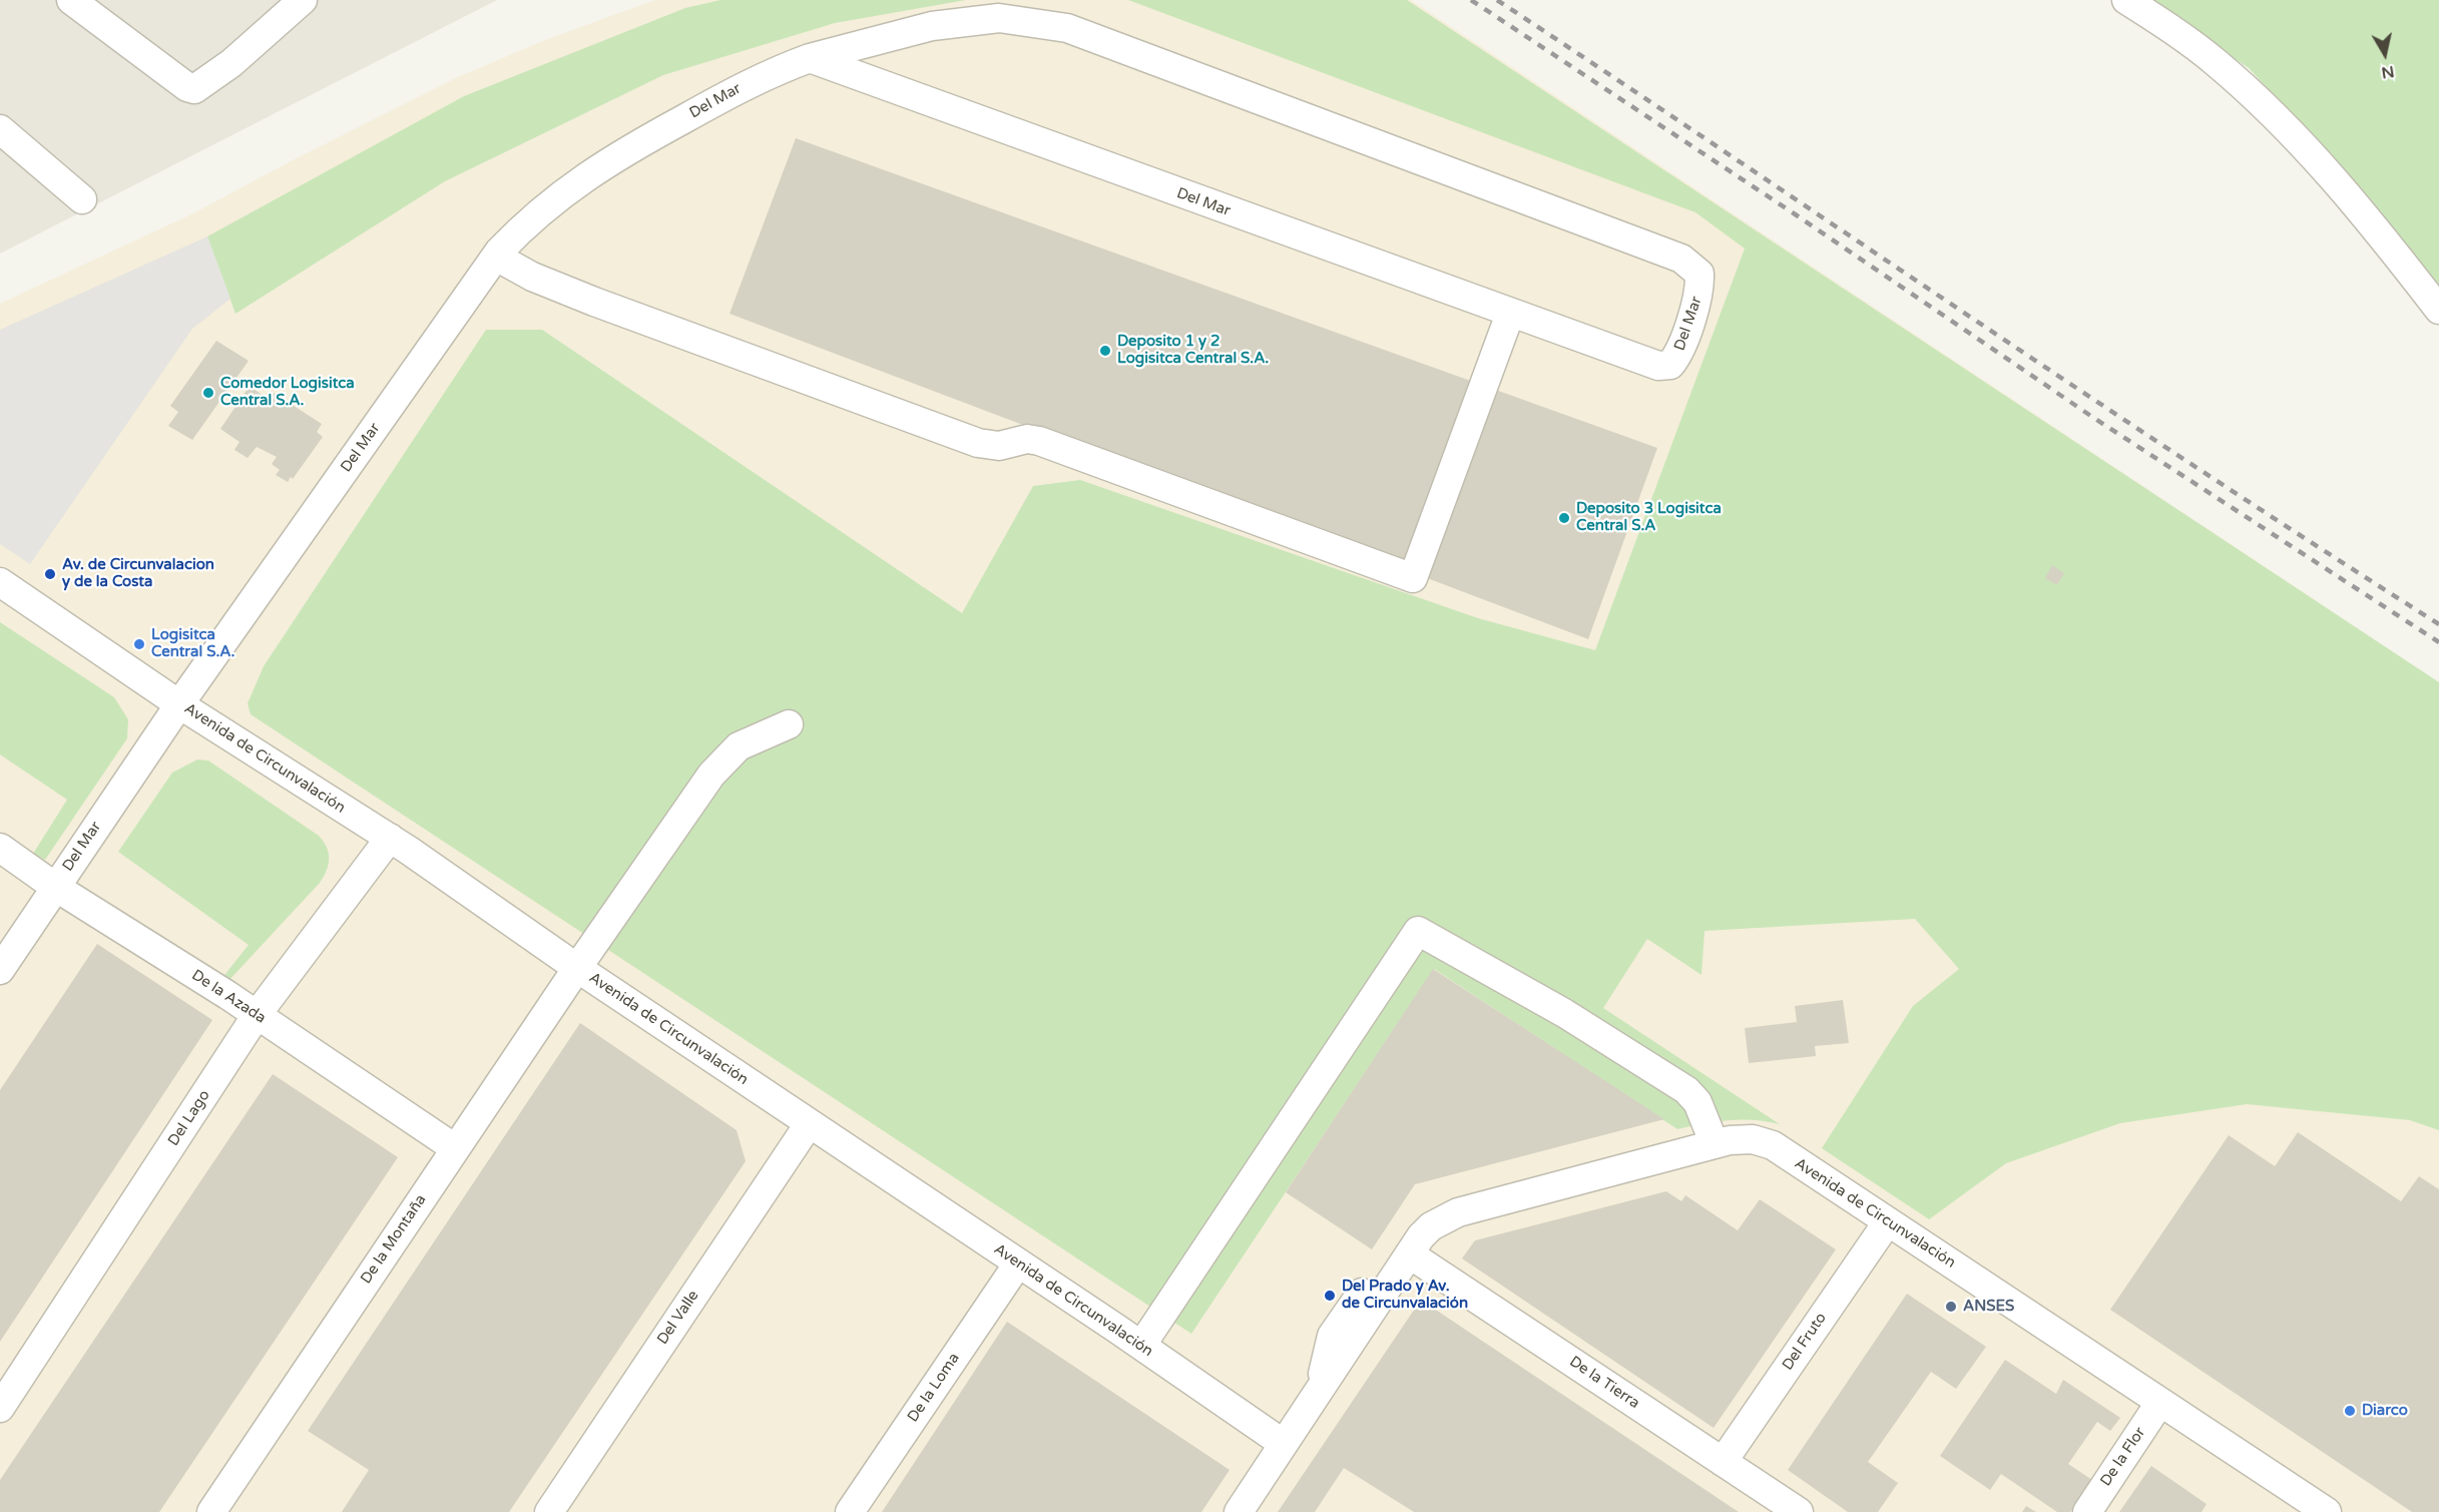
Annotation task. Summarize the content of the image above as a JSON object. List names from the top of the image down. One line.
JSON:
{"streets":{"street":["Del Mar","Avenida de Circunvalación","De la Azada","Del Lago","De la Montaña","Del Valle","Del Fruto","De la Tierra","De la Loma","De la Flor"]},"crossings":[["Del Mar","Avenida de Circunvalación"],["Del Mar","De la Azada"],["Avenida de Circunvalación","Del Lago"],["Avenida de Circunvalación","De la Montaña"],["Avenida de Circunvalación","Del Valle"],["Avenida de Circunvalación","Del Fruto"],["Avenida de Circunvalación","De la Tierra"],["Avenida de Circunvalación","De la Loma"],["Avenida de Circunvalación","De la Flor"],["De la Azada","Del Lago"],["De la Azada","De la Montaña"],["Del Fruto","De la Tierra"]],"places":["Deposito 1 y 2 Logisitca Central S.A.","Comedor Logisitca Central S.A.","Deposito 3 Logisitca Central S.A","Av. de Circunvalacion y de la Costa","Logisitca Central S.A.","Del Prado y Av. de Circunvalación","ANSES","Diarco"],"north":"bottom"}
